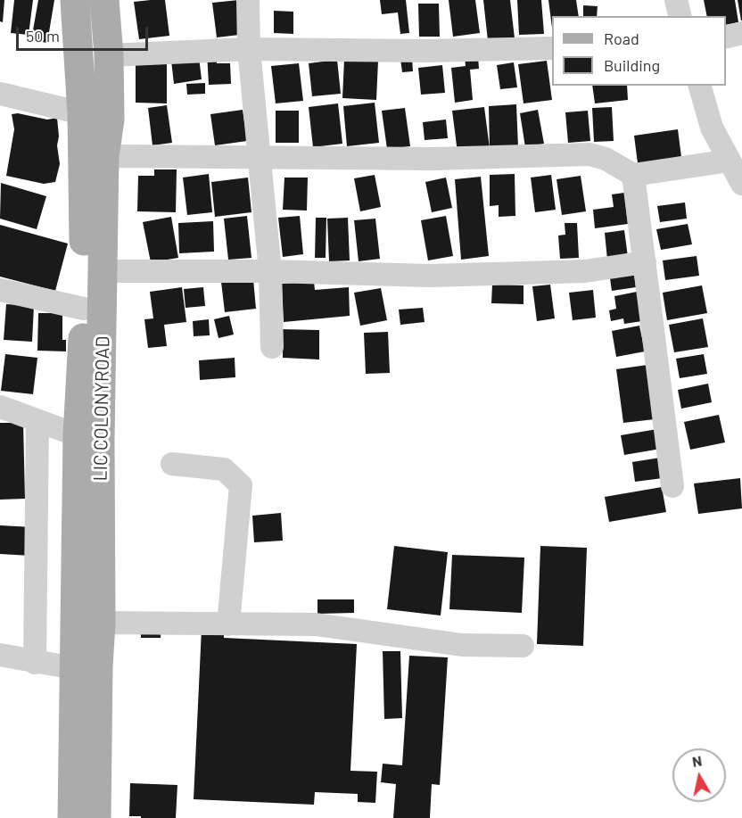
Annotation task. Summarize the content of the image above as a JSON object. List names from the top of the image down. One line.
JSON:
{"streets":{"main road":["LIC COLONYROAD"]},"legend":["Road","Building"],"scale_bar":"50 m","north":"top"}
